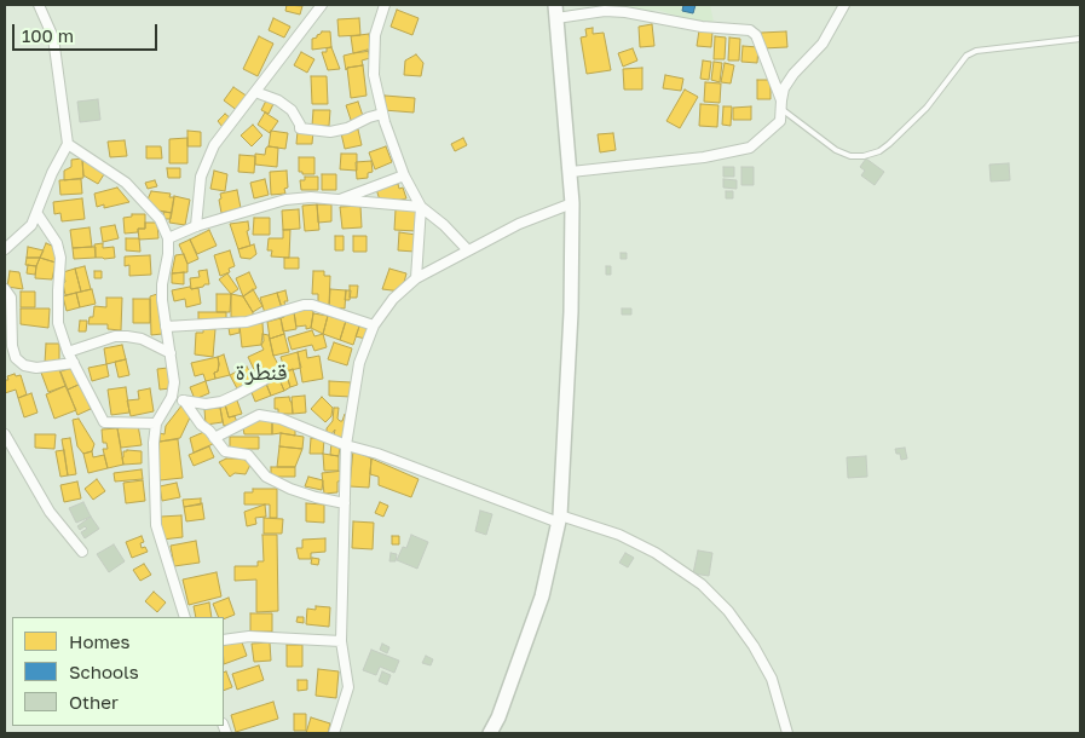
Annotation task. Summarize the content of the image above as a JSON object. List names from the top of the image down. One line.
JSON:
{"districts":["قنطرة"],"legend":["Homes","Schools","Other"],"scale_bar":"100 m"}
